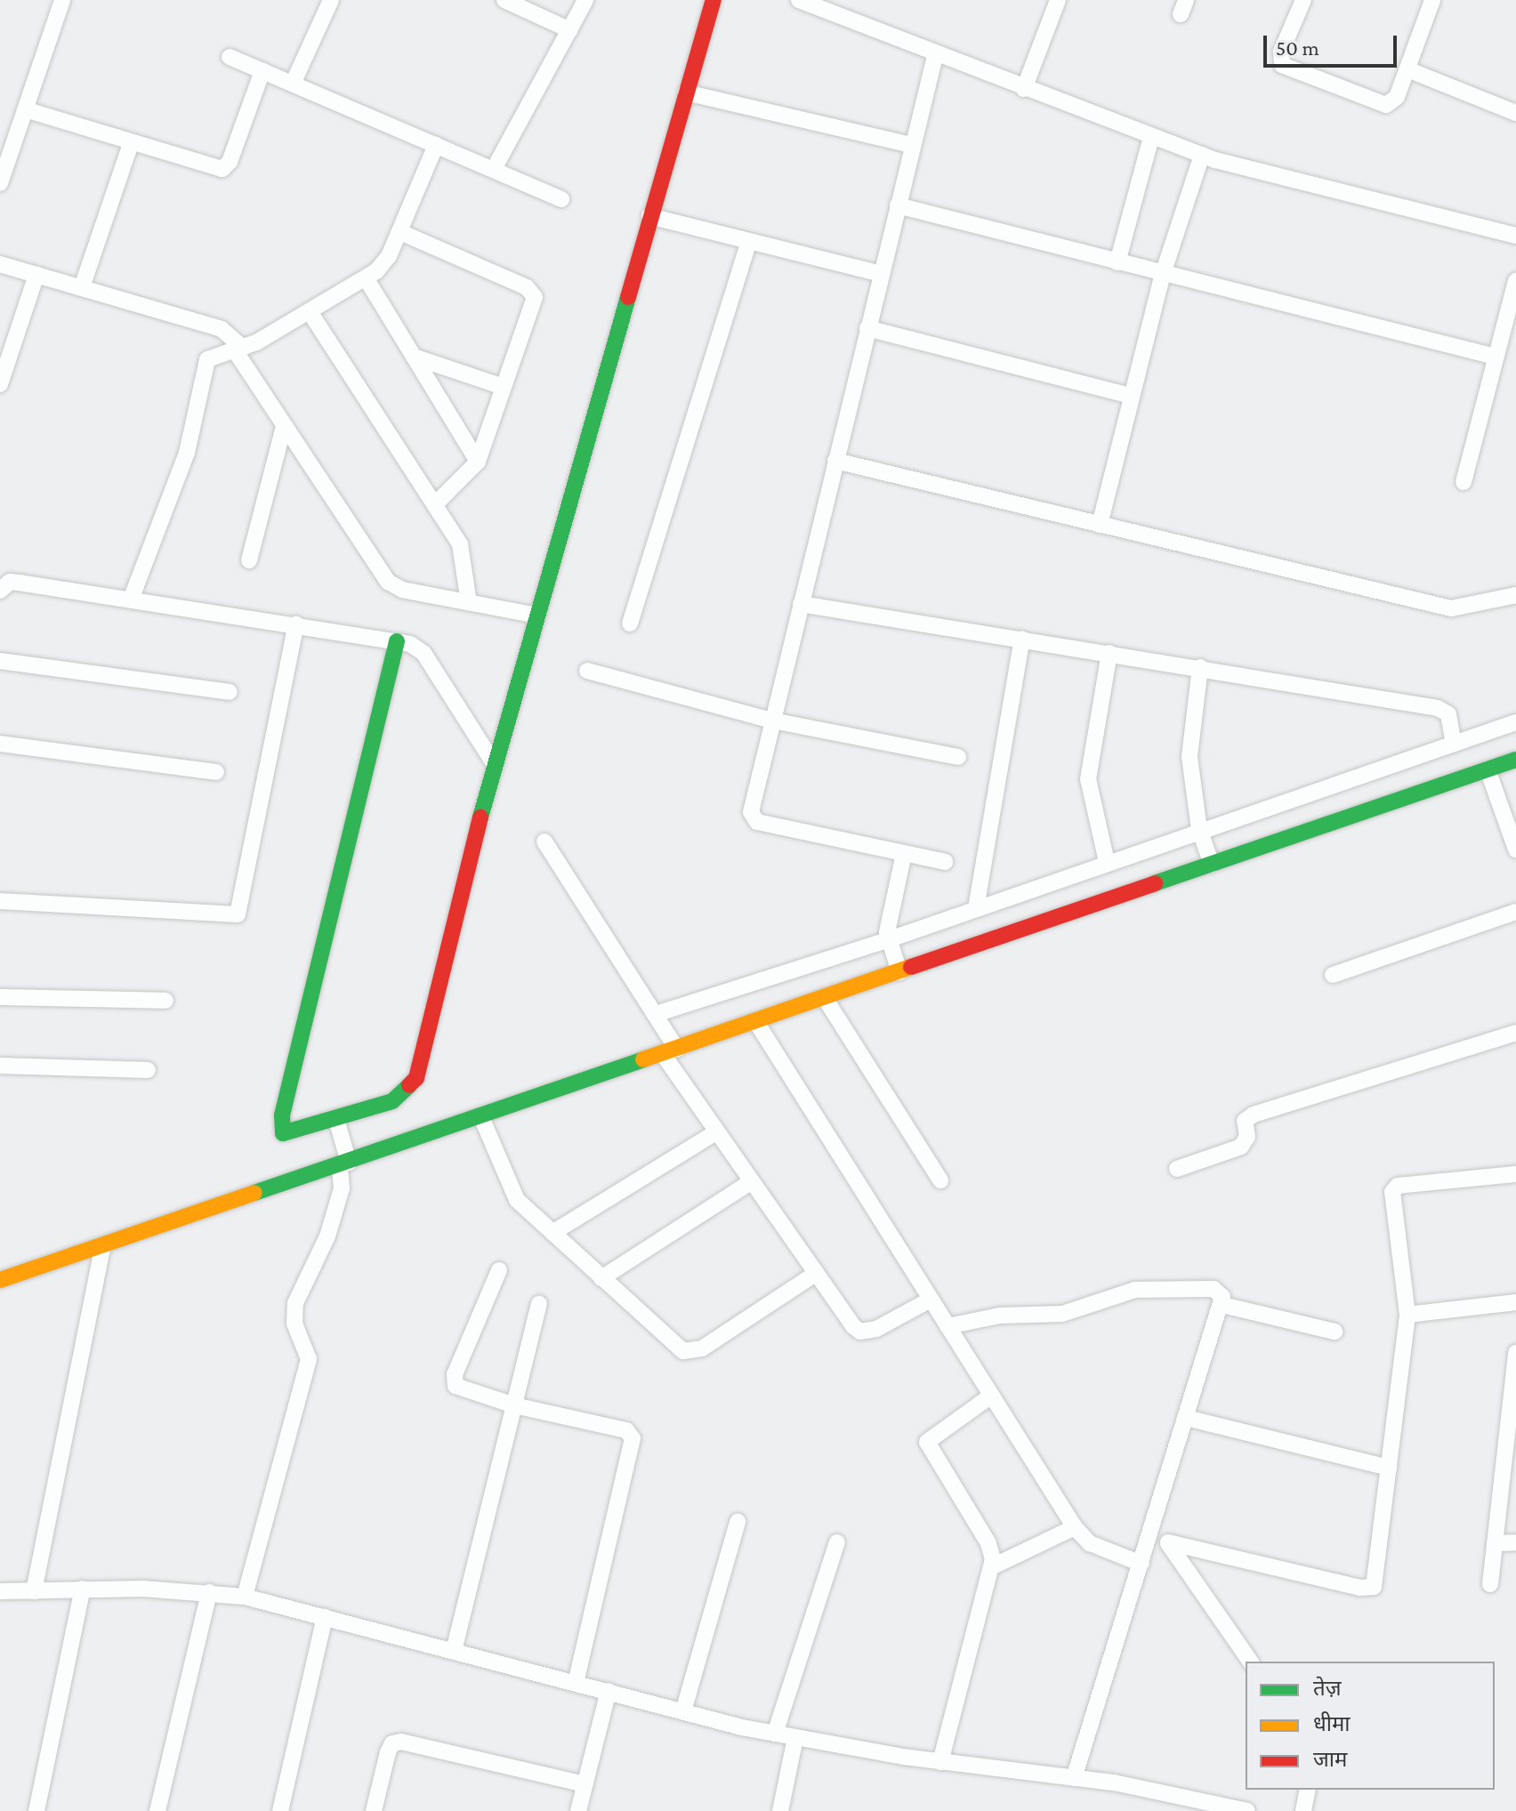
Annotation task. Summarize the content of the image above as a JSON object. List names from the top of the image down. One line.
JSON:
{"legend":["तेज़","धीमा","जाम"],"scale_bar":"50 m"}
